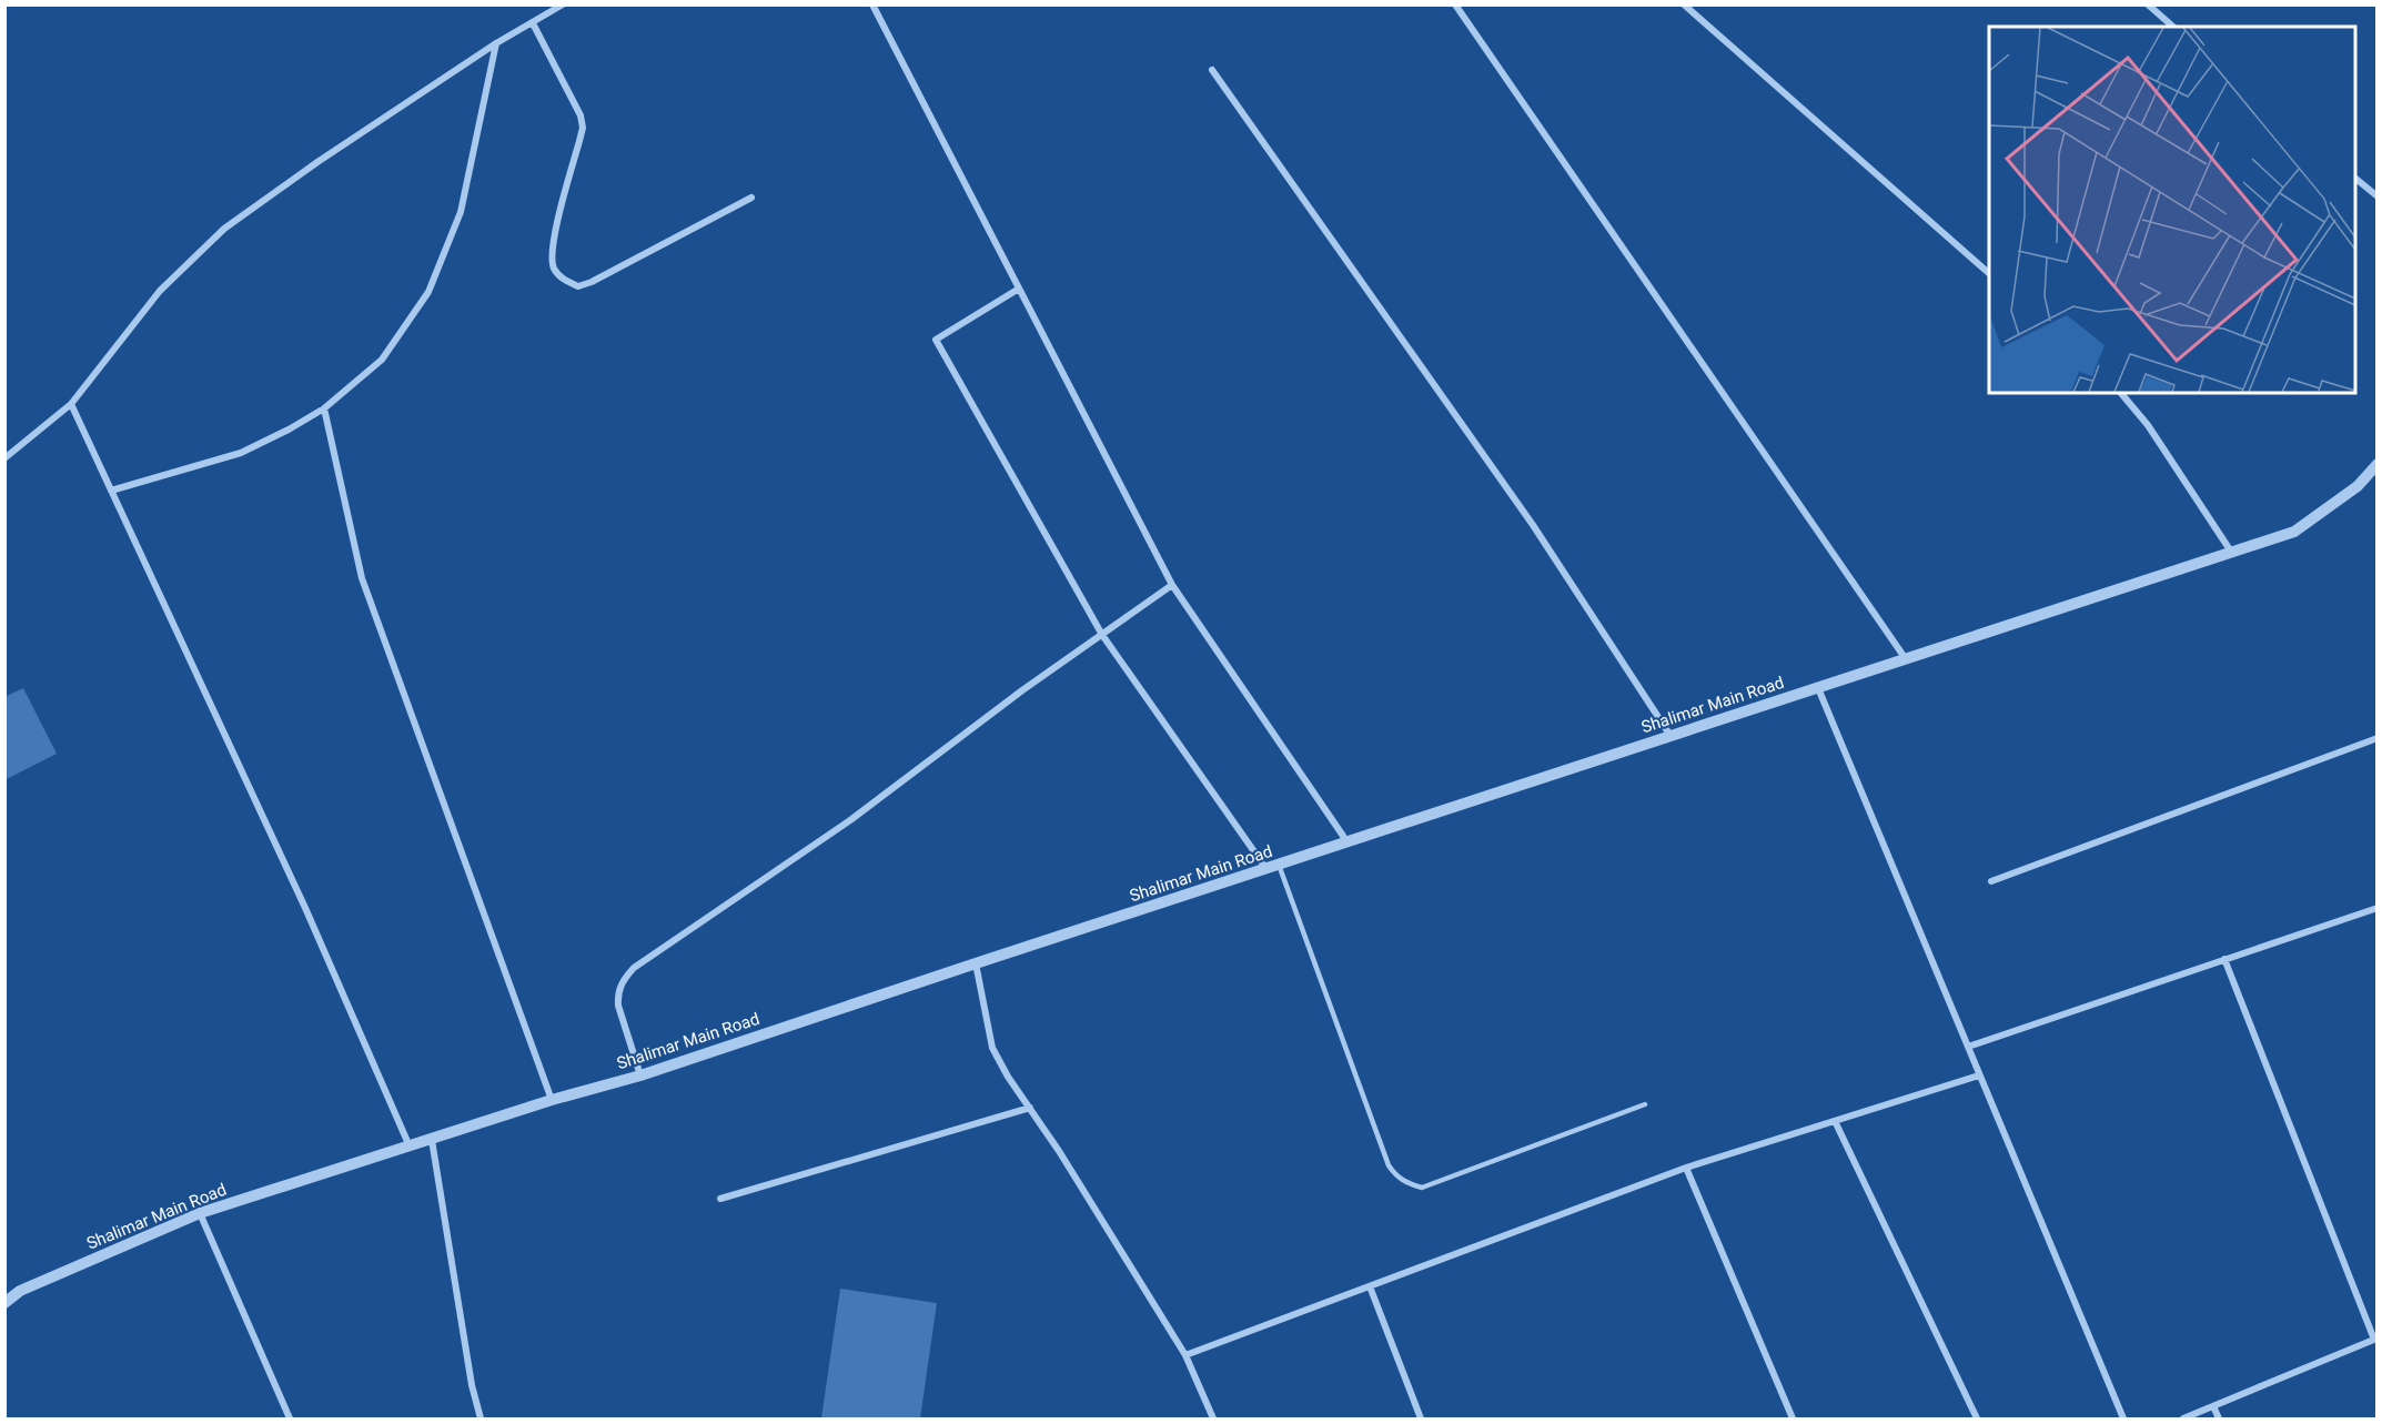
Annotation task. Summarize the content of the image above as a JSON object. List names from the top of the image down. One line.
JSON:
{"streets":{"street":["Shalimar Main Road"]}}
